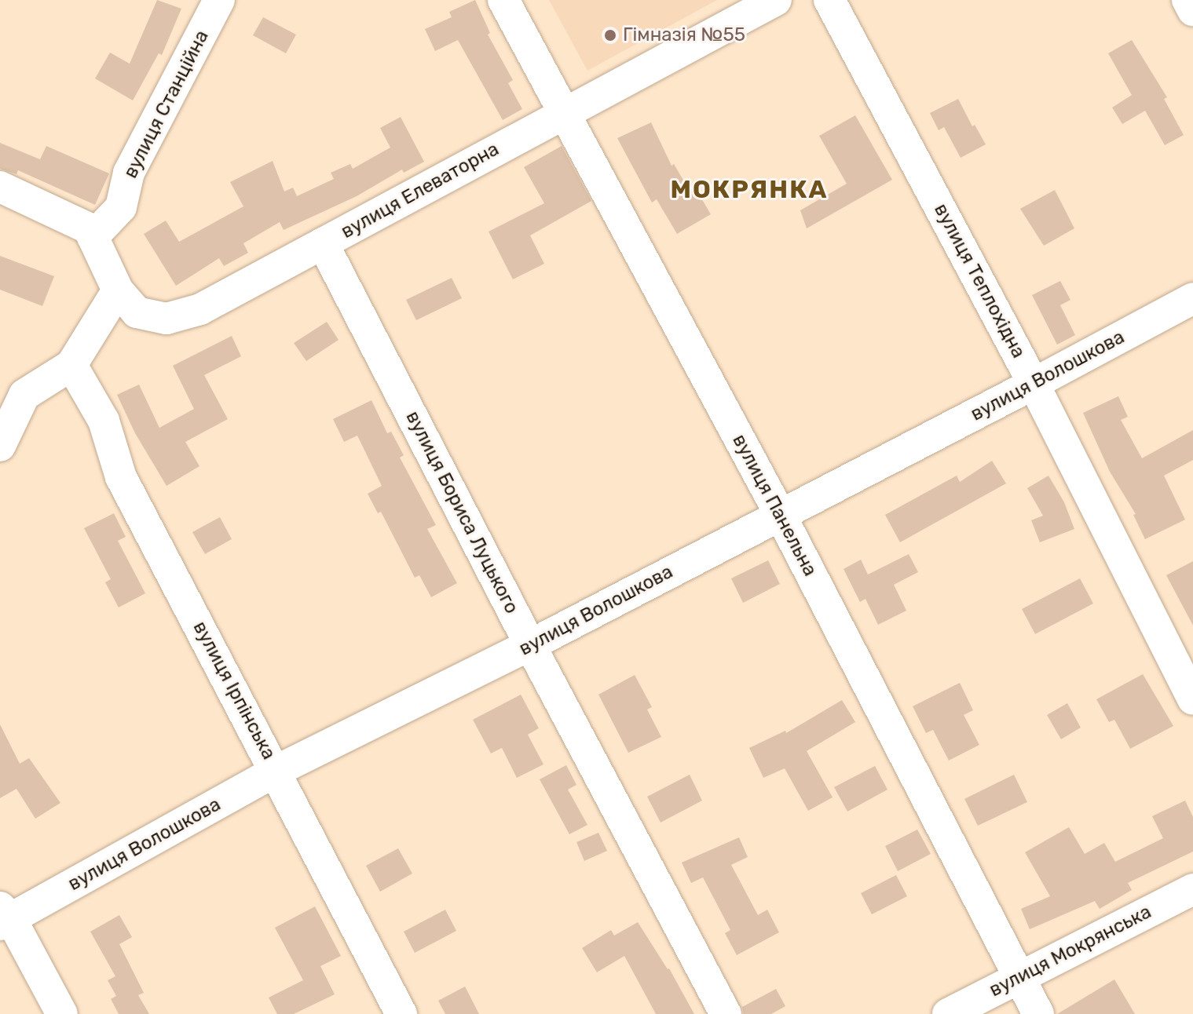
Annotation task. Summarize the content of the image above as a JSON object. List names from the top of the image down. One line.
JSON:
{"streets":{"street":["вулиця Станційна","вулиця Елеваторна","вулиця Теплохідна","вулиця Волошкова","вулиця Панельна","вулиця Бориса Луцького","вулиця Ірпінська","вулиця Мокрянська"]},"crossings":[["вулиця Станційна","вулиця Елеваторна"],["вулиця Елеваторна","вулиця Панельна"],["вулиця Елеваторна","вулиця Бориса Луцького"],["вулиця Теплохідна","вулиця Волошкова"],["вулиця Волошкова","вулиця Панельна"],["вулиця Волошкова","вулиця Бориса Луцького"],["вулиця Волошкова","вулиця Ірпінська"],["вулиця Панельна","вулиця Мокрянська"]],"districts":["МОКРЯНКА"],"places":["Гімназія №55"]}
